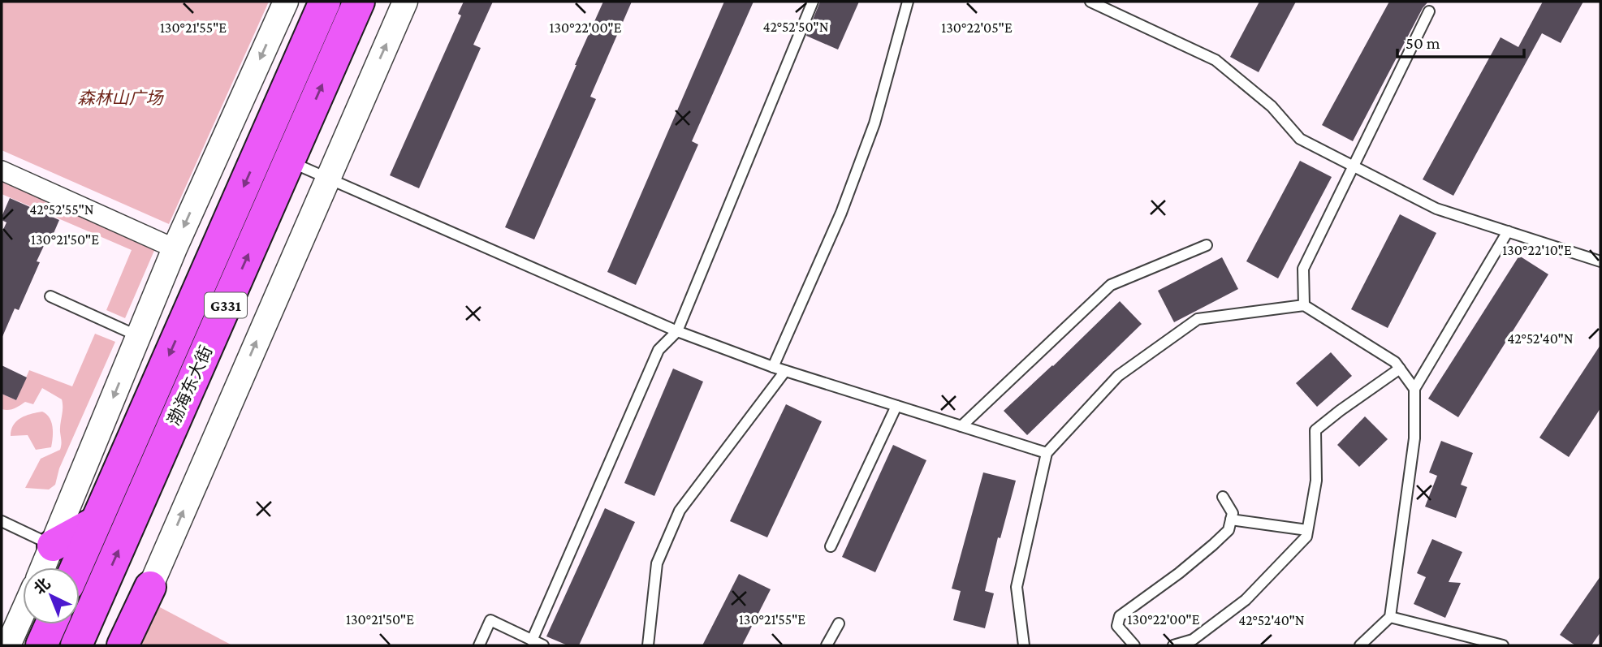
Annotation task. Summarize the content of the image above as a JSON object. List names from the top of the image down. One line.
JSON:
{"streets":{"highway":["G331","渤海东大街"]},"parks":["森林山广场"],"scale_bar":"50 m","north":"top left","coordinates":["42°52'50\"N","130°22'05\"E","130°21'55\"E","130°22'00\"E","42°52'55\"N","130°21'50\"E","130°22'10\"E","42°52'40\"N"]}
